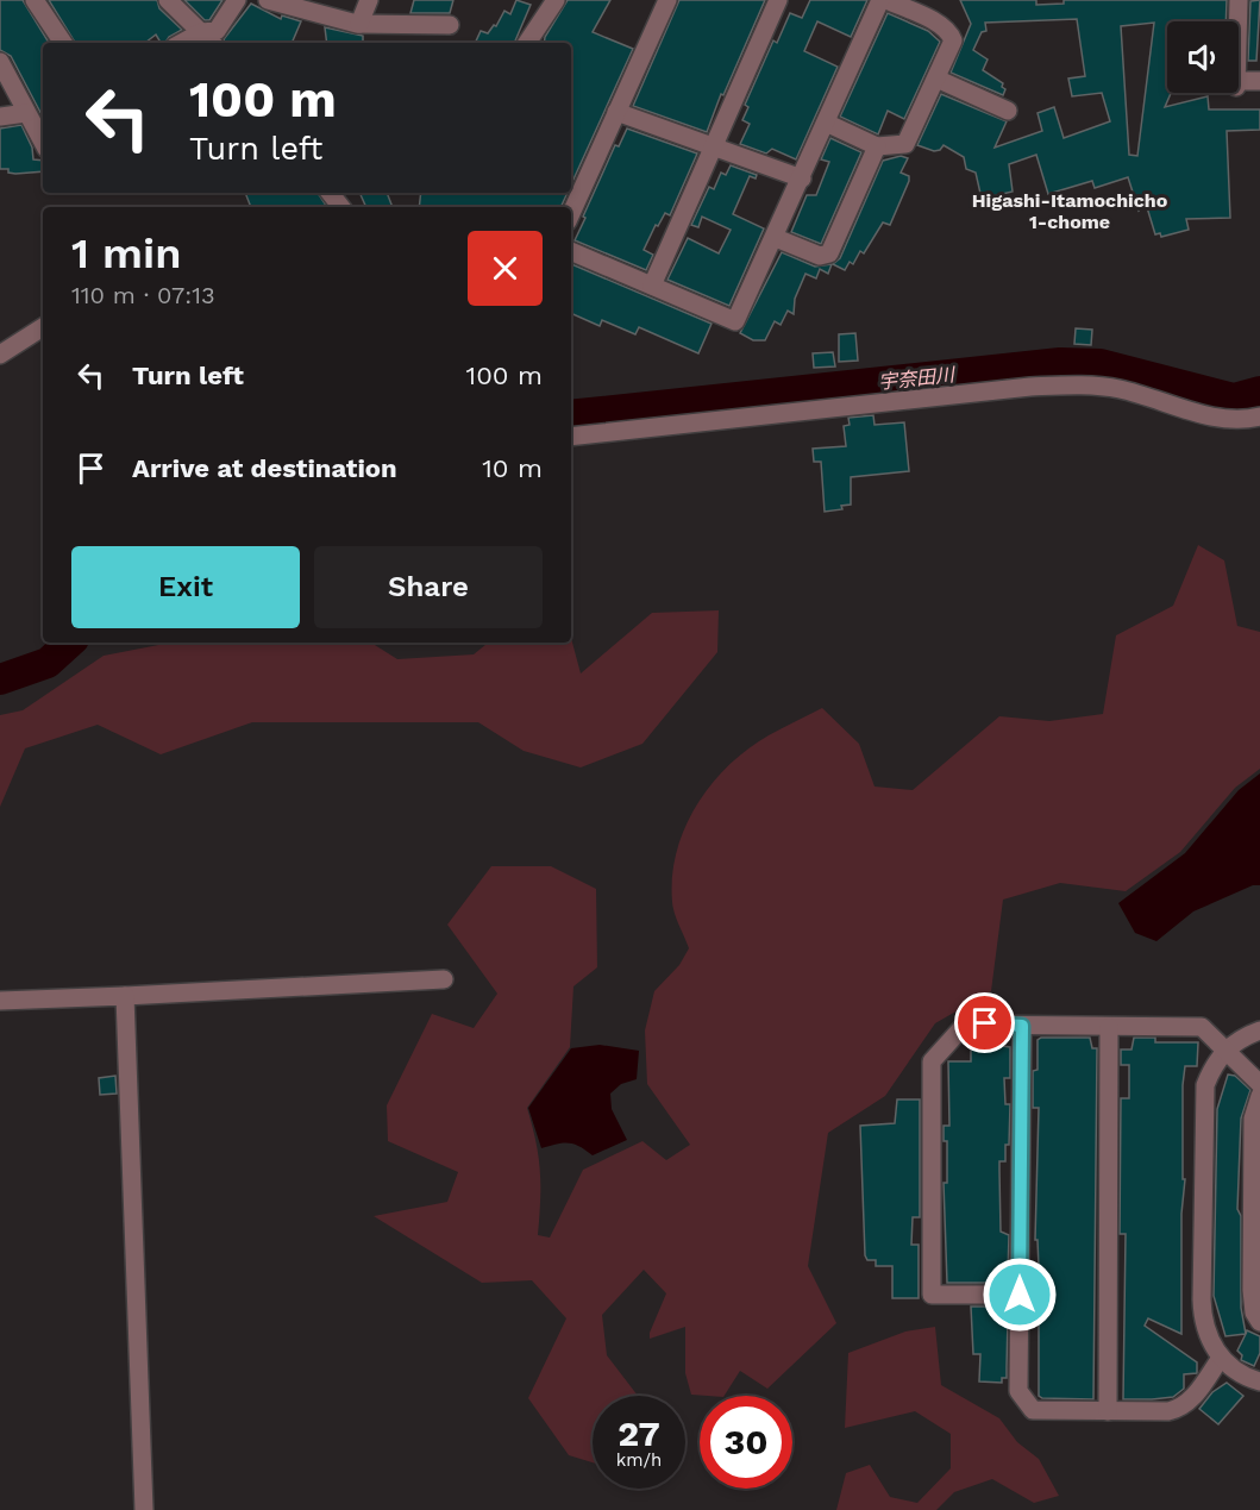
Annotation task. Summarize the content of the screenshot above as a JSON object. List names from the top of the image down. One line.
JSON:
{"districts":["Higashi-Itamochicho 1-chome"],"water":["宇奈田川"],"page":{"turn":["100 m","Turn left"],"heading":["1 min","110 m · 07:13"],"list":[{"name":"Turn left","value":"100 m"},{"name":"Arrive at destination","value":"10 m"}],"buttons":["Exit","Share"],"speed":"27 km/h","limit":"30"}}
